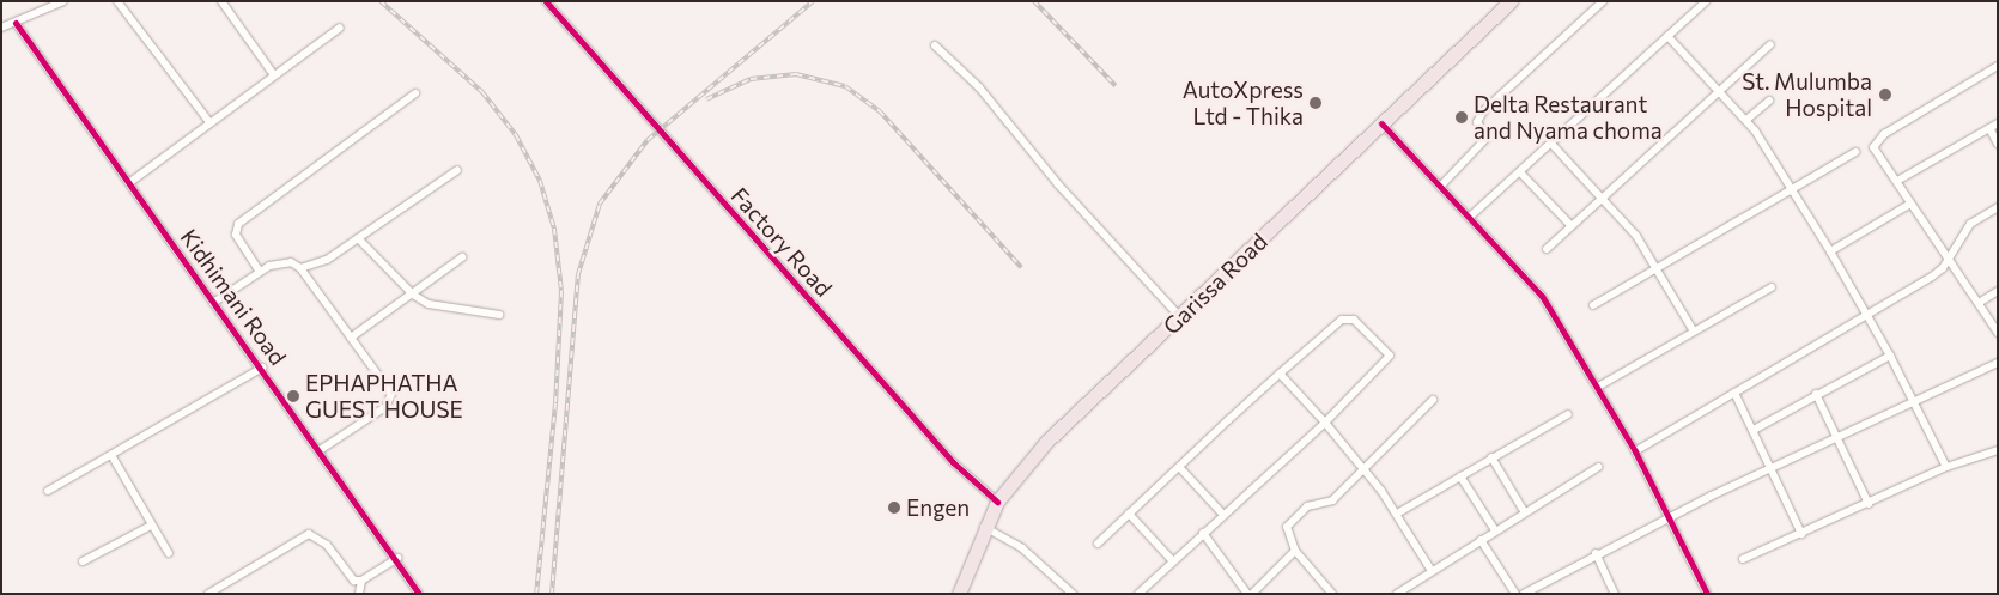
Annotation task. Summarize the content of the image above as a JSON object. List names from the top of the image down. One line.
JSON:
{"streets":{"highway":["Garissa Road"],"street":["Factory Road","Kidhimani Road"]},"crossings":[["Factory Road","Garissa Road"]],"places":["St. Mulumba Hospital","AutoXpress Ltd - Thika","Delta Restaurant and Nyama choma","EPHAPHATHA GUEST HOUSE","Engen"]}
